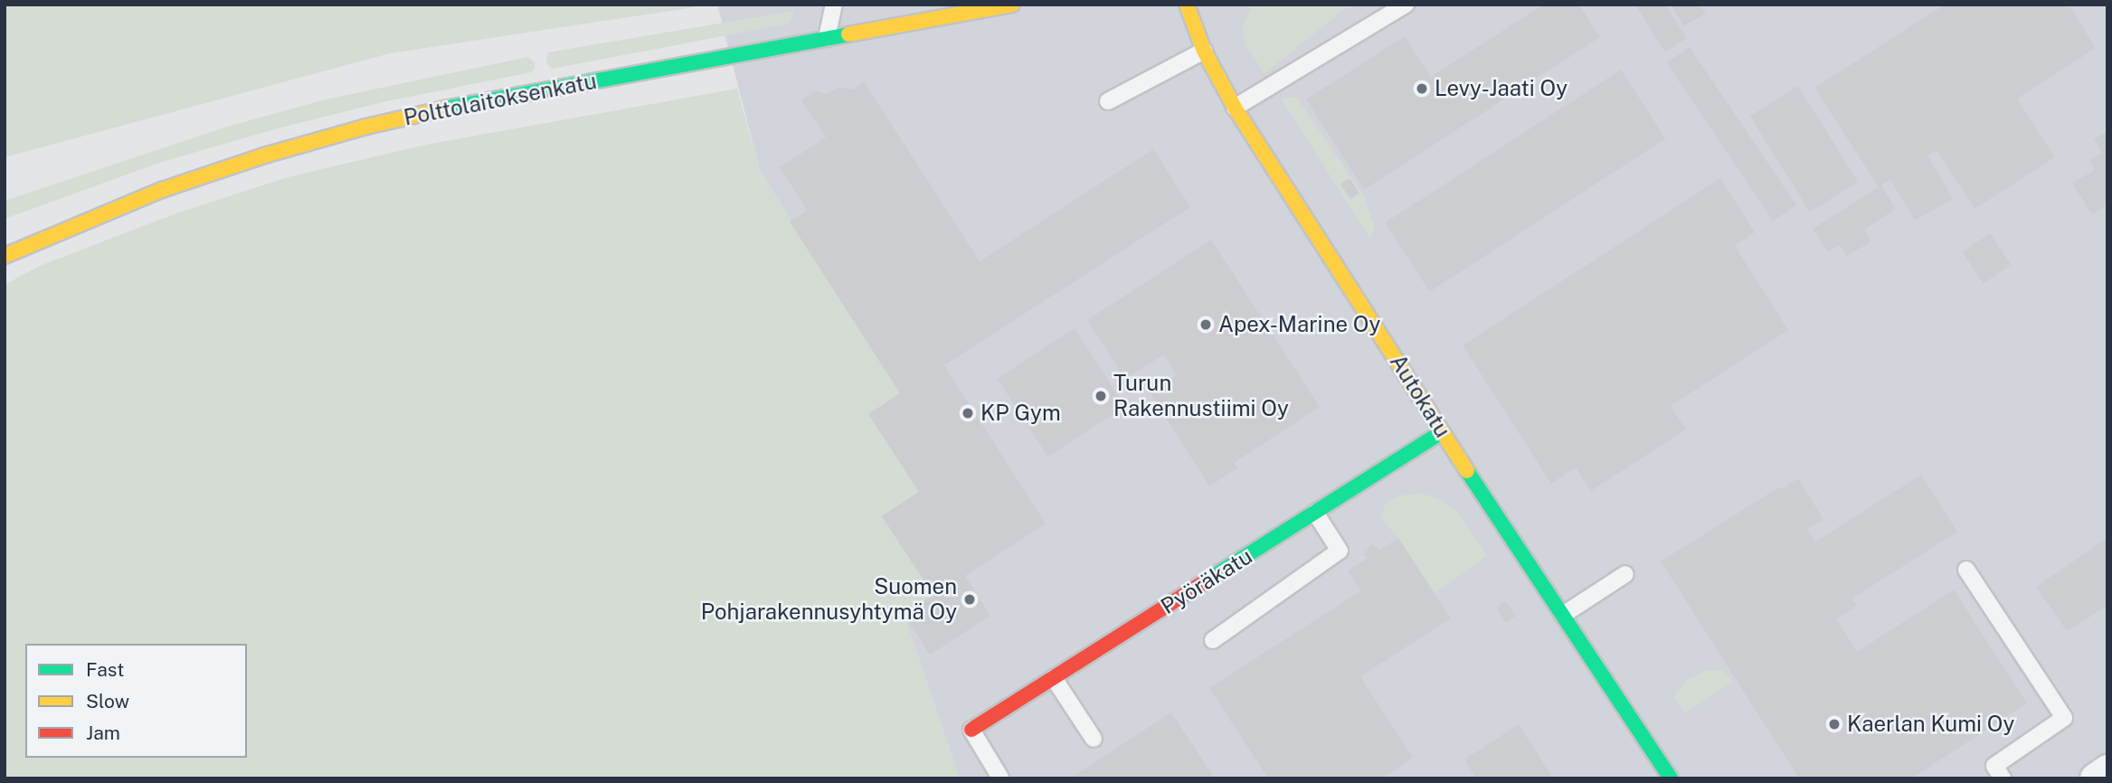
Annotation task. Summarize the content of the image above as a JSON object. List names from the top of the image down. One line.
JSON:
{"streets":{"street":["Polttolaitoksenkatu","Autokatu","Pyöräkatu"]},"crossings":[["Autokatu","Pyöräkatu"]],"places":["Levy-Jaati Oy","Apex-Marine Oy","Turun Rakennustiimi Oy","KP Gym","Suomen Pohjarakennusyhtymä Oy","Kaerlan Kumi Oy"],"legend":["Fast","Slow","Jam"]}
